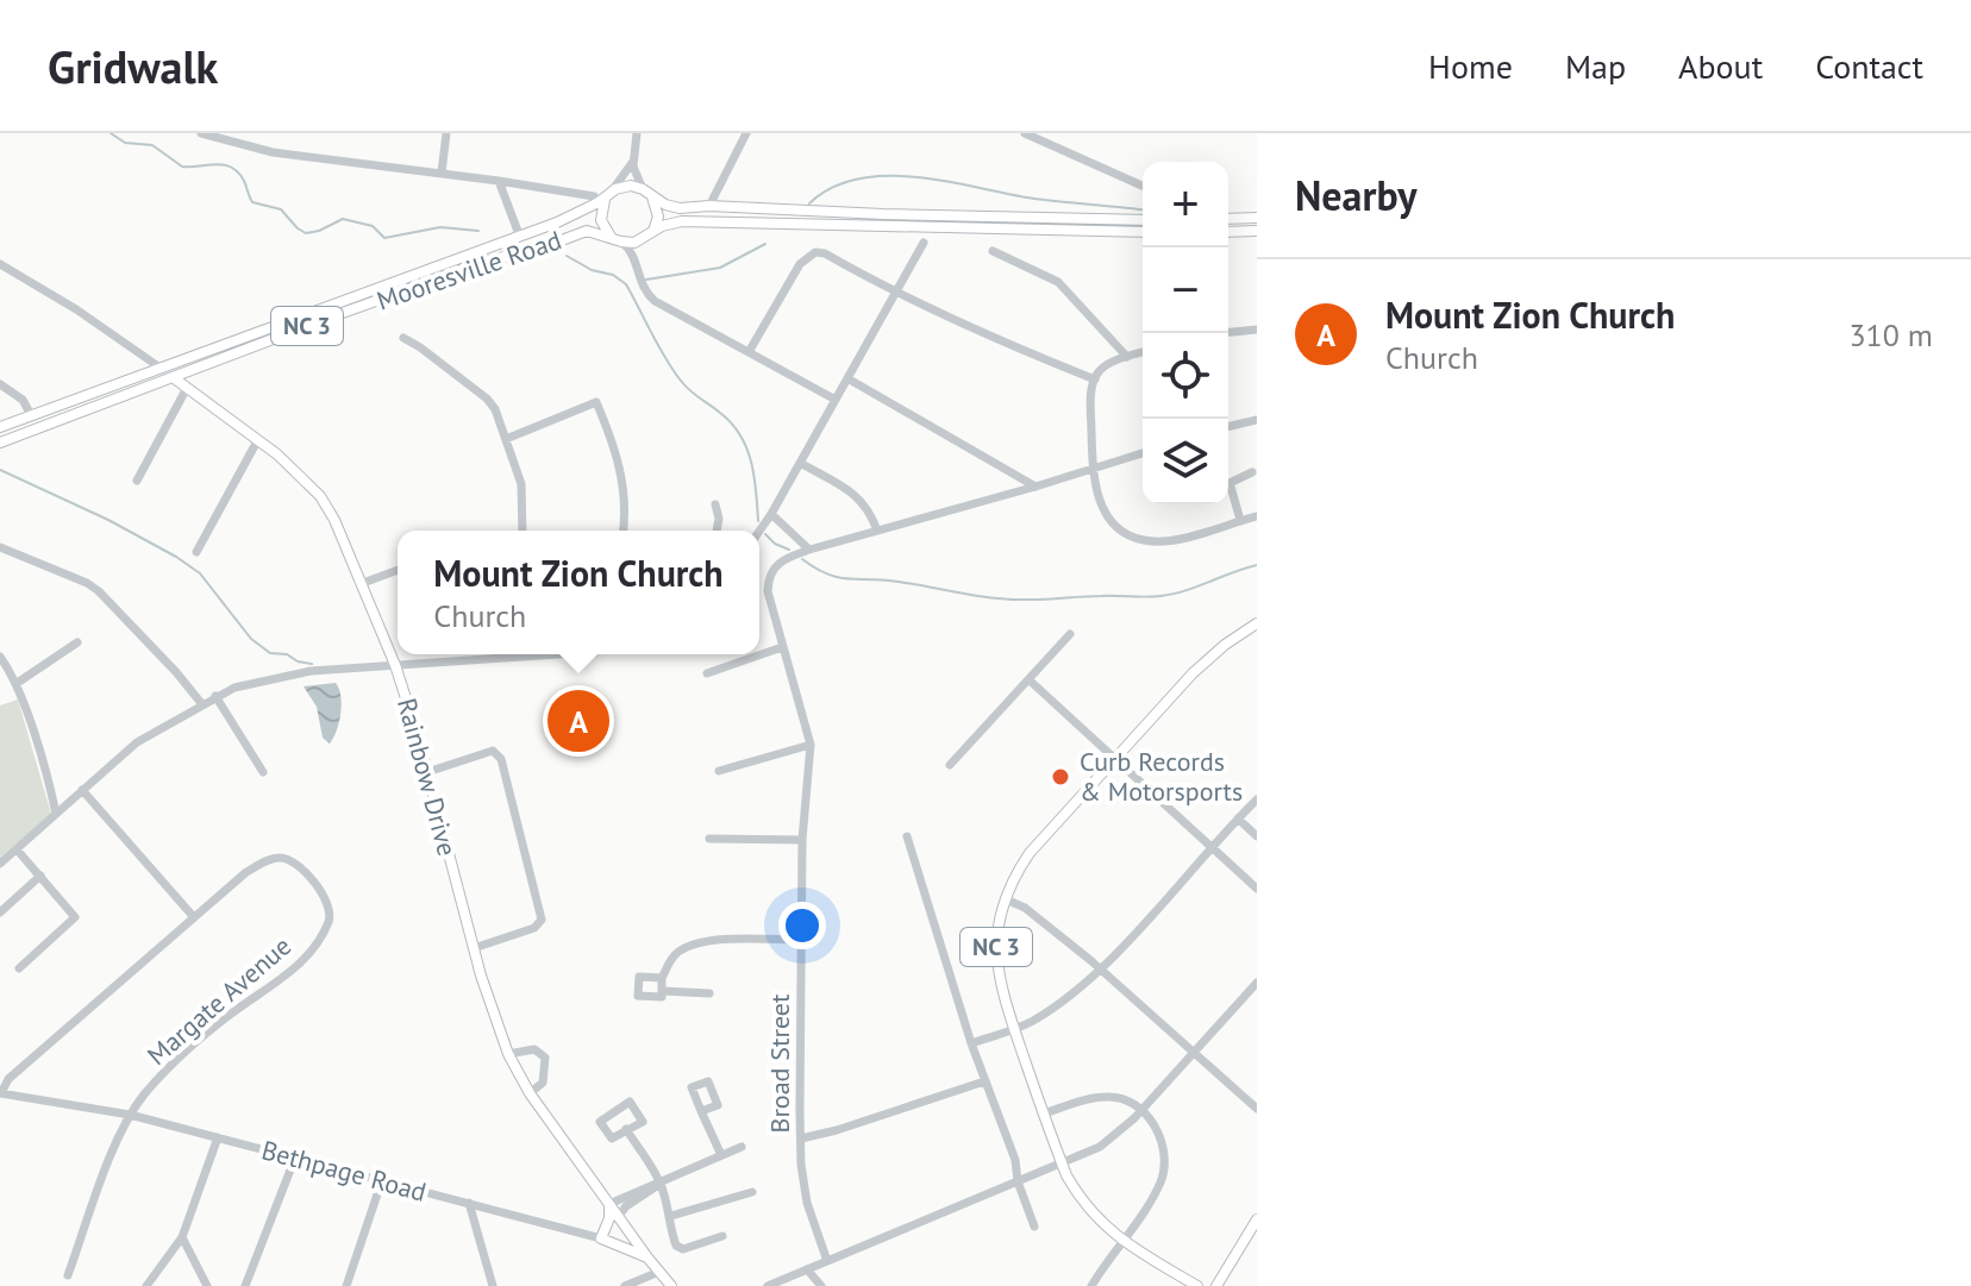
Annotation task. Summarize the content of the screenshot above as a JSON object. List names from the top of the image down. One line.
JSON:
{"streets":{"main road":["Mooresville Road","NC 3","Rainbow Drive","Bethpage Road"],"street":["Margate Avenue","Broad Street"]},"crossings":[["Mooresville Road","Rainbow Drive"],["Rainbow Drive","Bethpage Road"],["Margate Avenue","Bethpage Road"]],"places":["Curb Records & Motorsports"],"page":{"header":"Gridwalk","nav":["Home","Map","About","Contact"],"heading":"Nearby","map_buttons":["+","−"],"list":[{"mark":"A","name":"Mount Zion Church","note":"Church","value":"310 m"}],"popup":["Mount Zion Church","Church"],"pins":"A"}}
